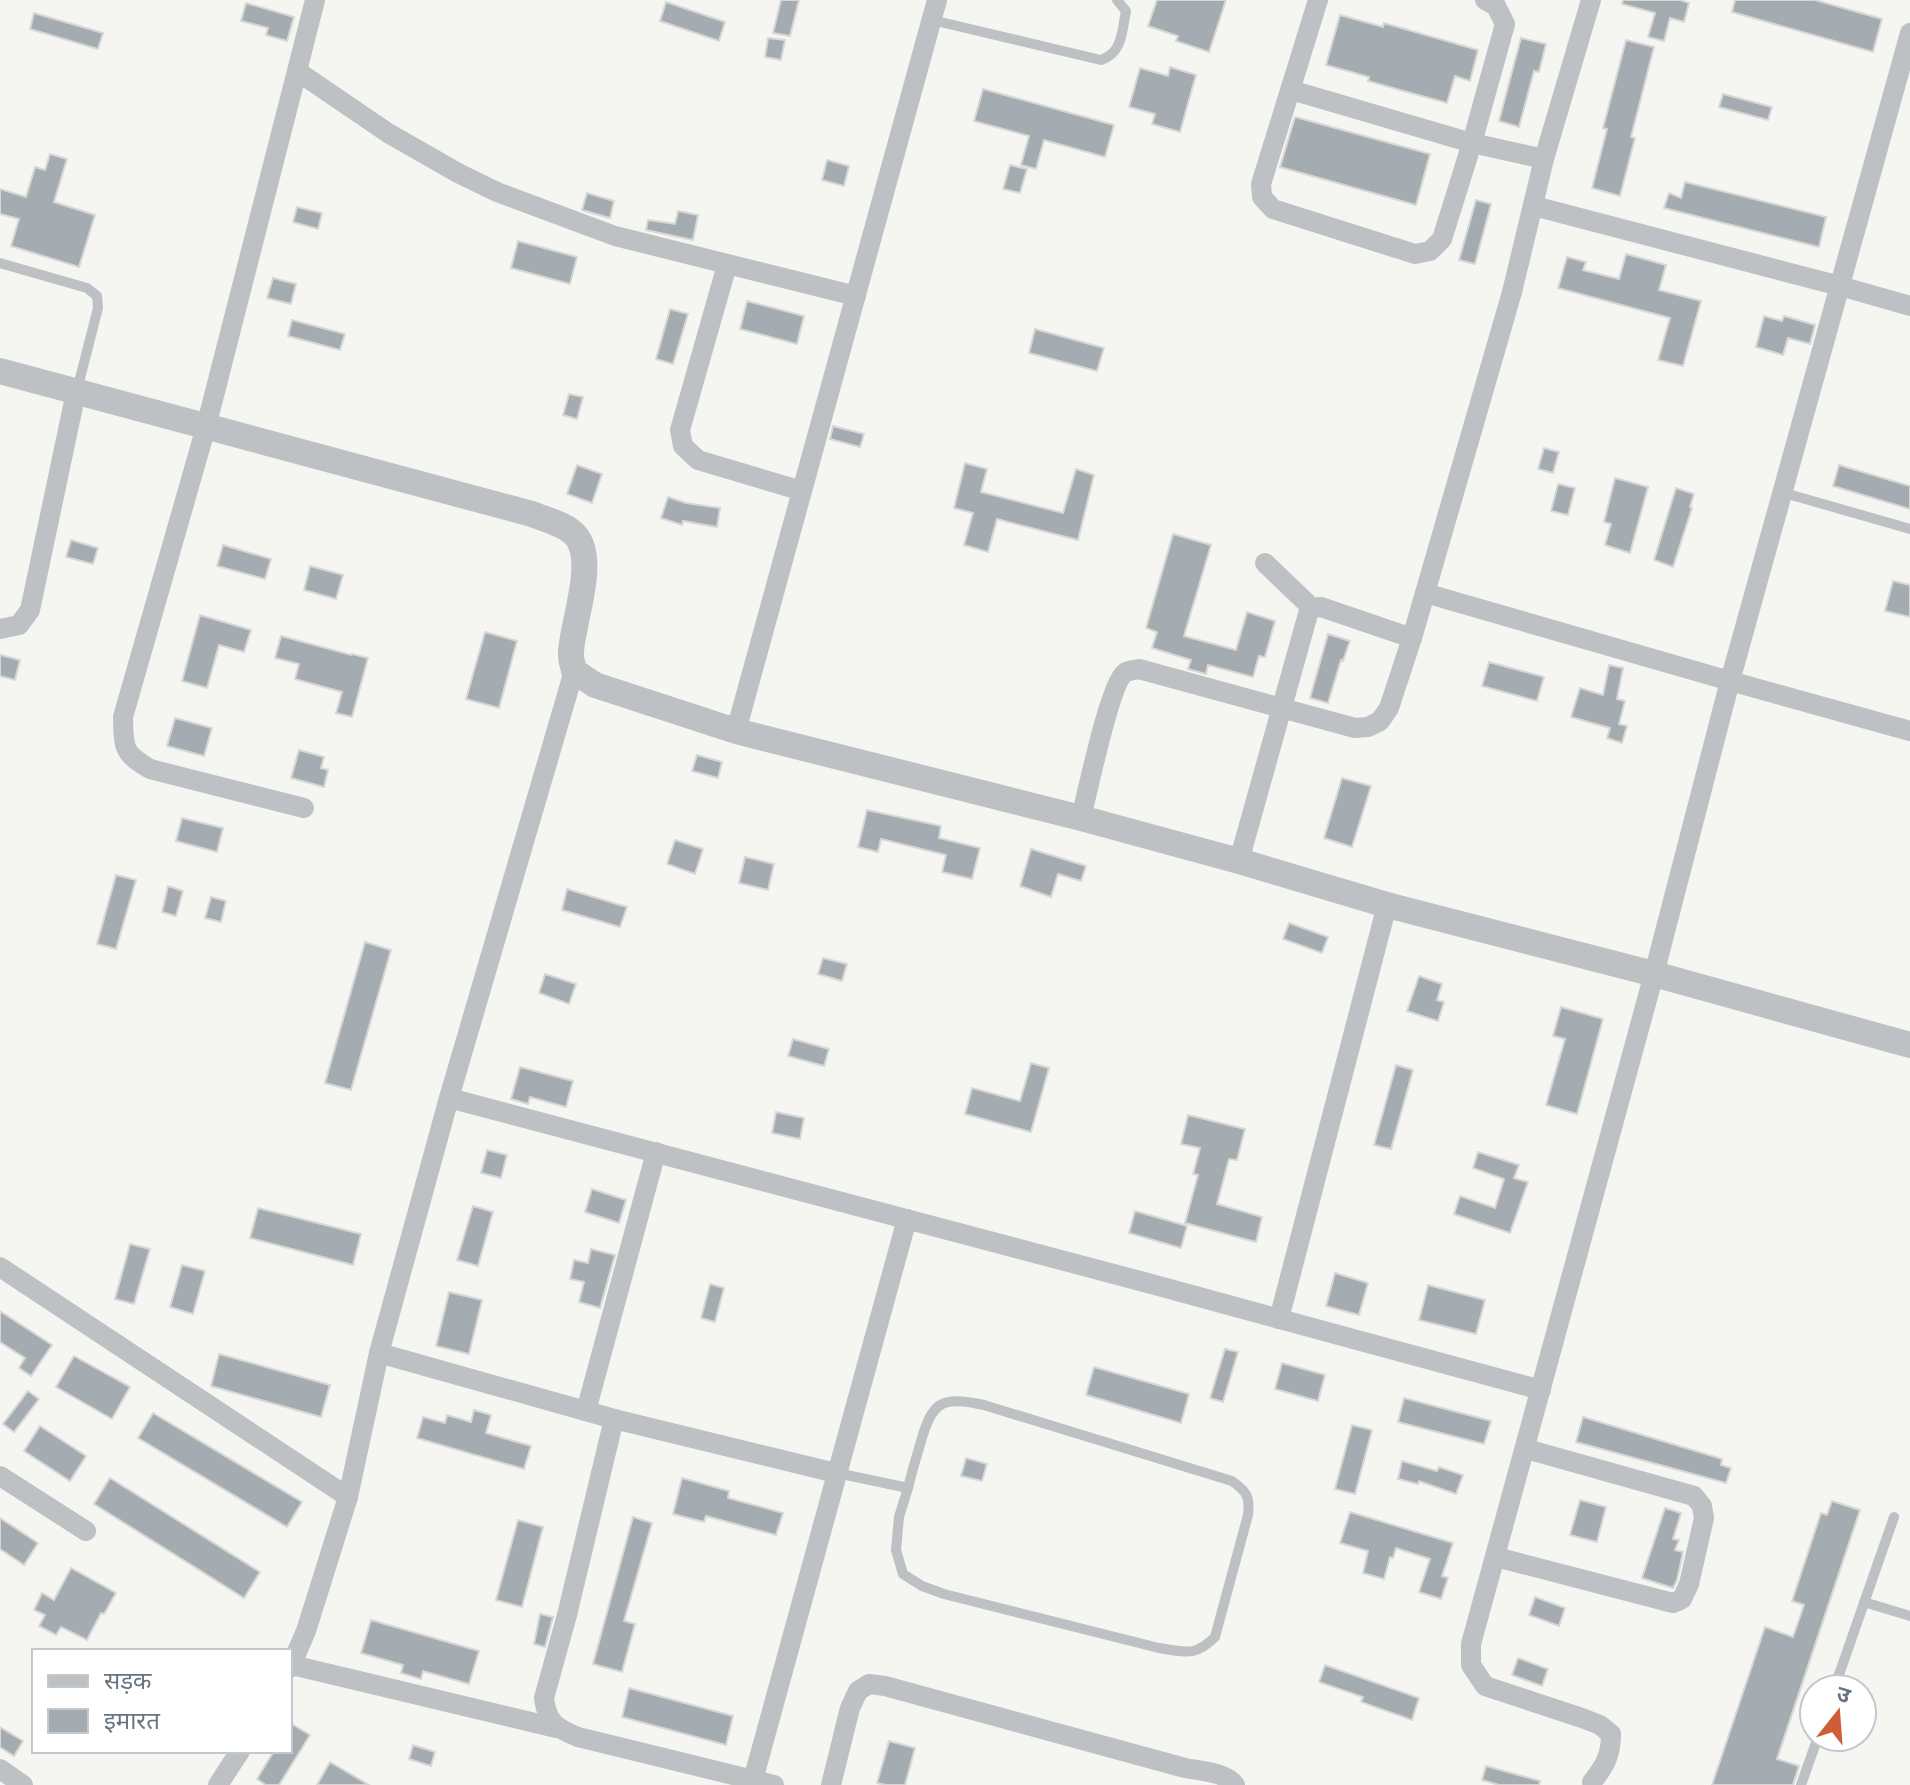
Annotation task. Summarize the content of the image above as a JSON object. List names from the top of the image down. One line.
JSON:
{"legend":["सड़क","इमारत"],"north":"top"}
